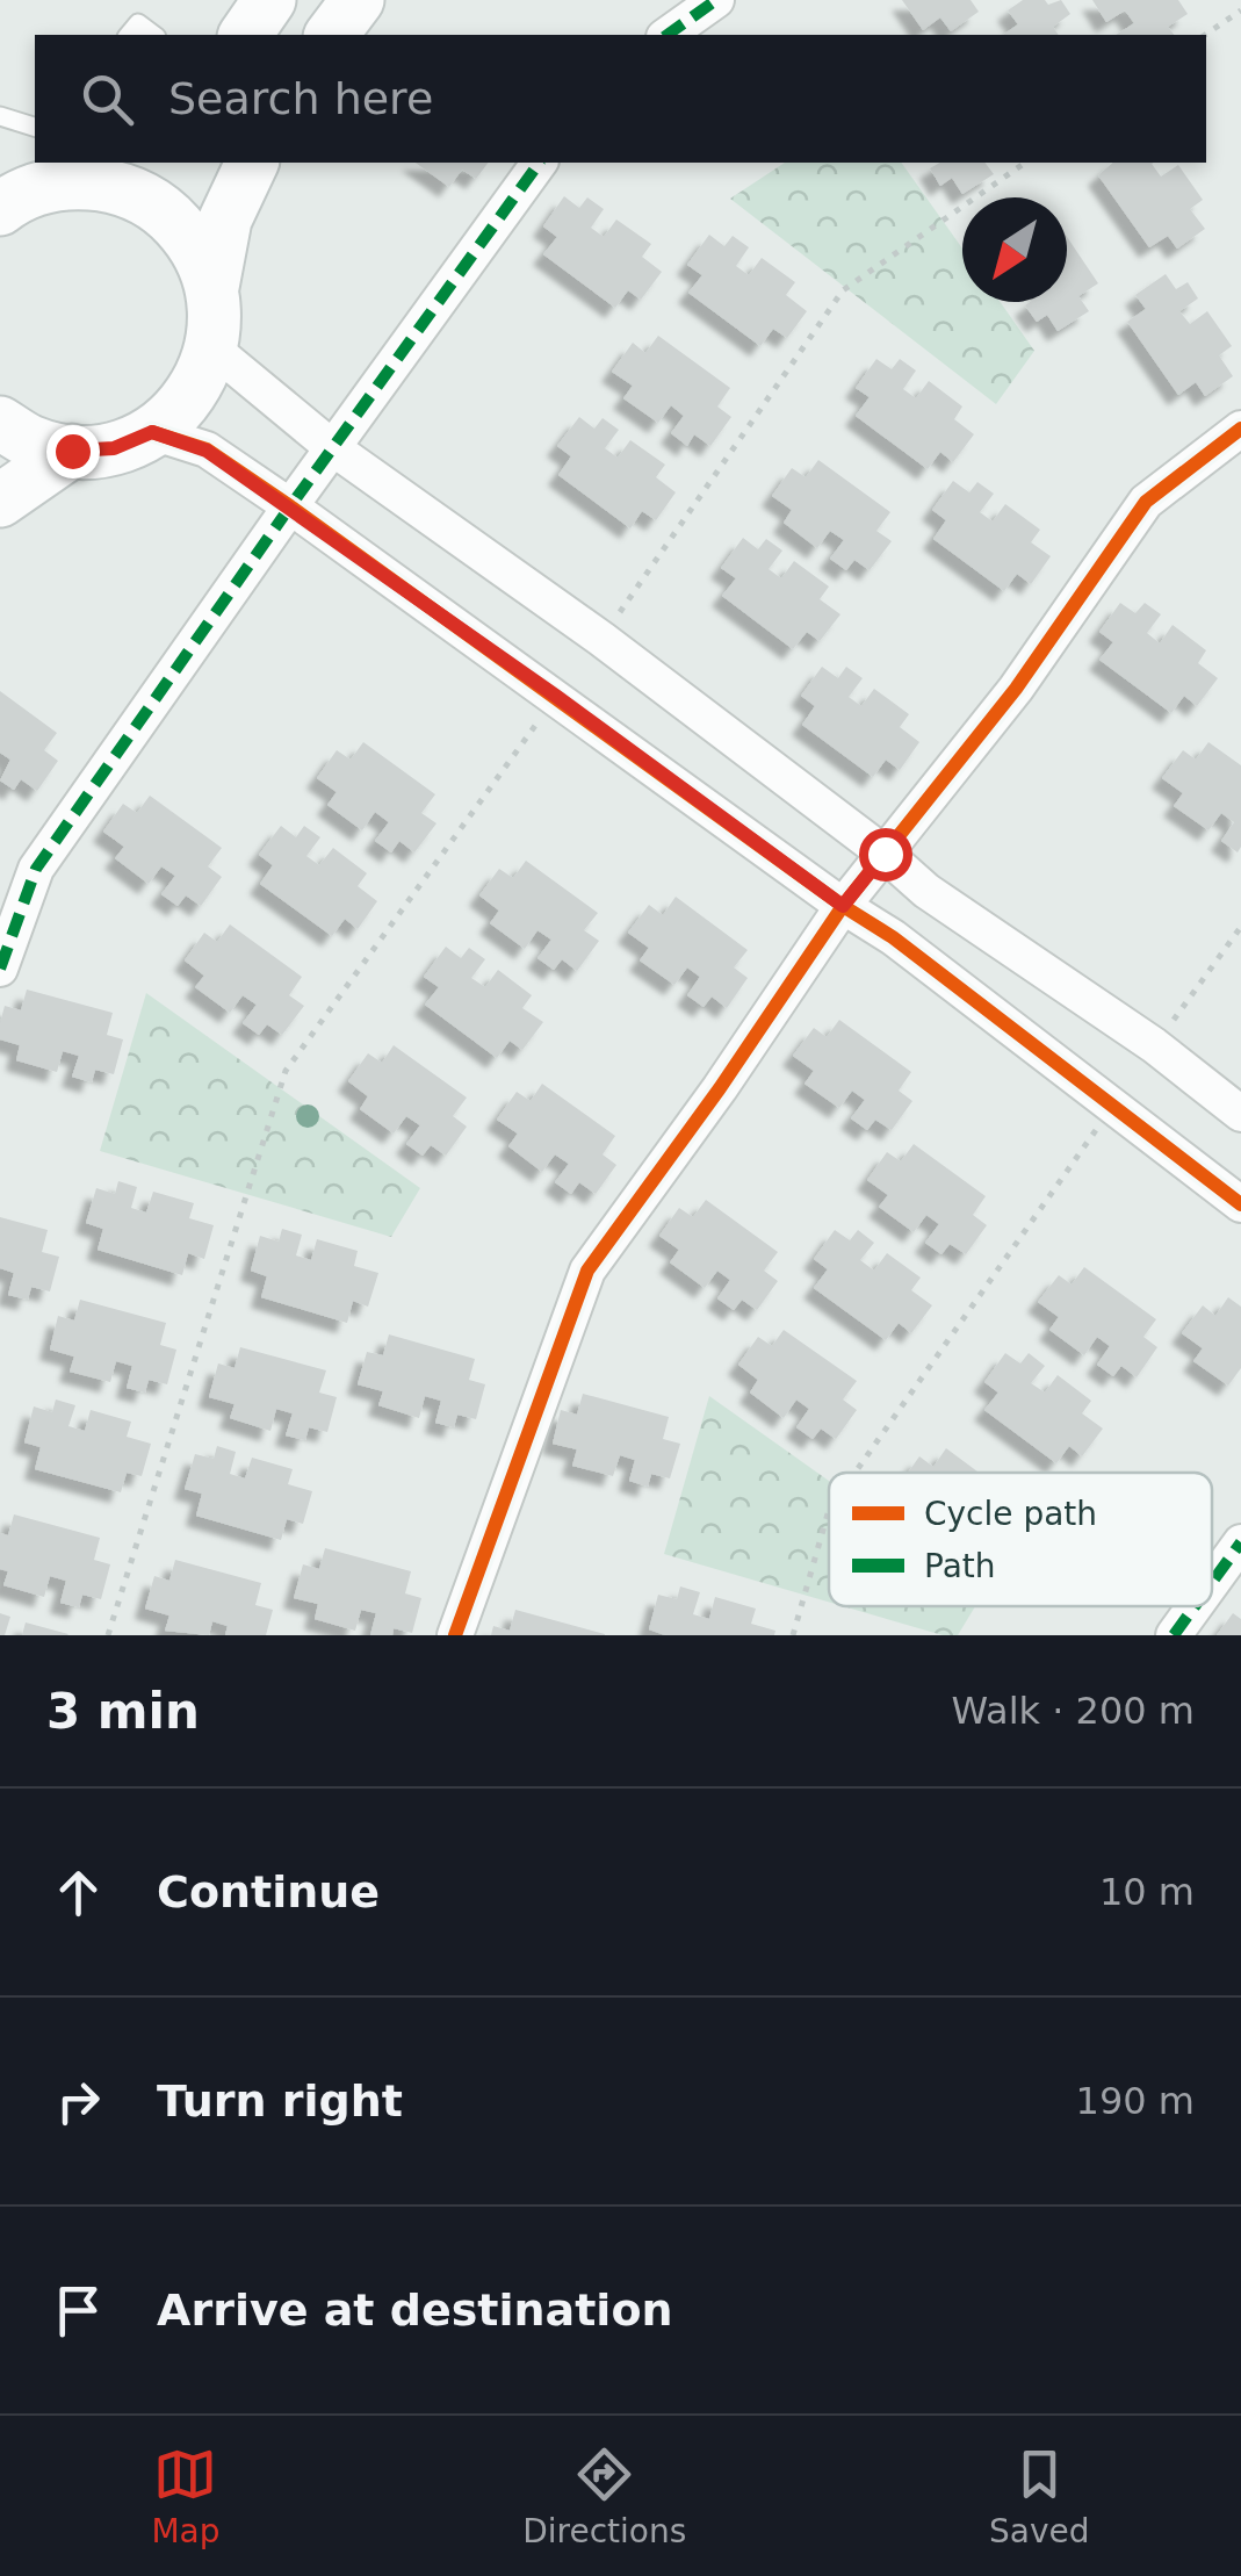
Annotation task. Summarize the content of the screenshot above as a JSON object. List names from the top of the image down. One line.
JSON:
{"legend":["Cycle path","Path"],"north":"bottom left","page":{"search":"Search here","heading":["3 min","Walk · 200 m"],"list":[["Continue","10 m"],["Turn right","190 m"],"Arrive at destination"],"nav":["Map","Directions","Saved"]}}
